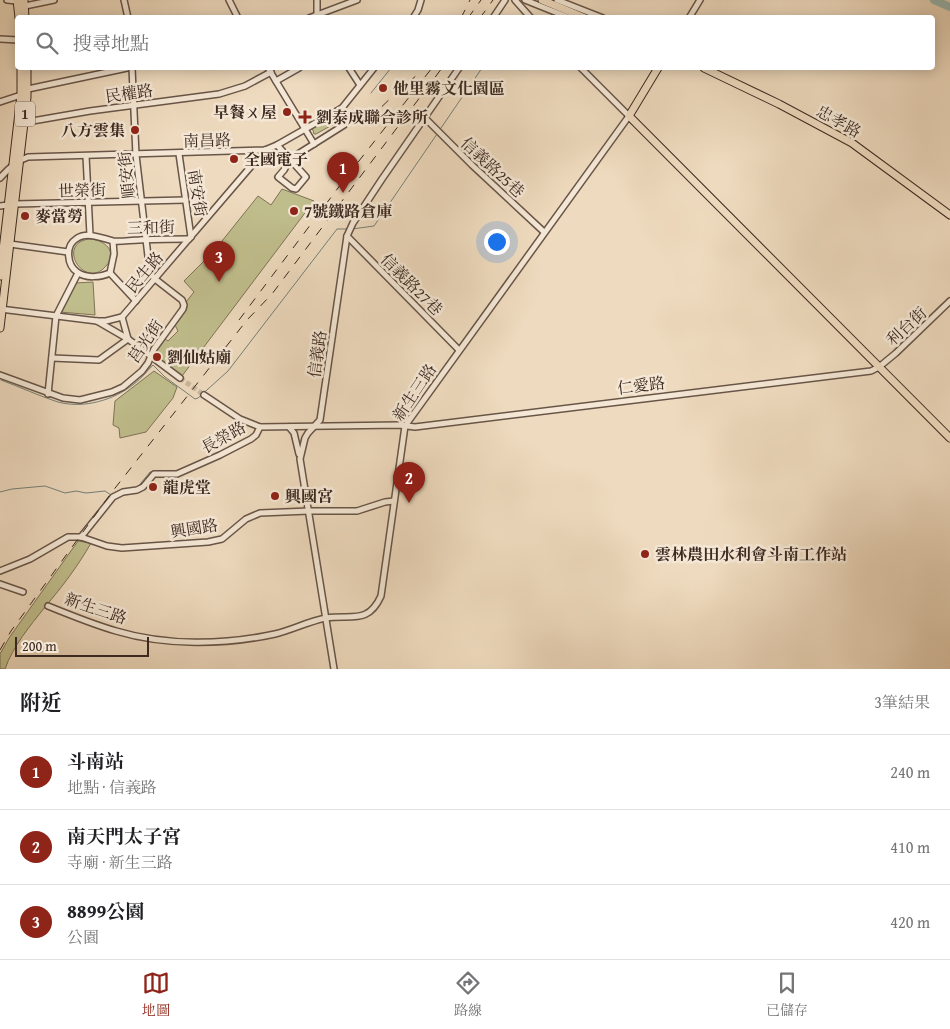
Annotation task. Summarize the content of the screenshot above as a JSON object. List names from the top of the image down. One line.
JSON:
{"streets":{"main road":["1","忠孝路","新生三路"],"street":["民權路","南昌路","信義路25巷","順安街","世榮街","南安街","三和街","民生路","信義路27巷","利台街","莒光街","信義路","仁愛路","長榮路","興國路"]},"crossings":[["民權路","1"],["民權路","順安街"],["1","南昌路"],["1","世榮街"],["南昌路","順安街"],["南昌路","南安街"],["南昌路","民生路"],["信義路25巷","信義路"],["信義路25巷","新生三路"],["順安街","世榮街"],["順安街","三和街"],["順安街","民生路"],["順安街","莒光街"],["世榮街","南安街"],["南安街","三和街"],["南安街","民生路"],["三和街","民生路"],["民生路","莒光街"],["信義路27巷","信義路"],["信義路27巷","新生三路"],["利台街","仁愛路"],["信義路","新生三路"],["信義路","長榮路"],["信義路","興國路"],["仁愛路","新生三路"],["仁愛路","長榮路"],["新生三路","長榮路"],["新生三路","興國路"],["長榮路","興國路"]],"places":{"other":["他里霧文化園區","早餐ㄨ屋","八方雲集","全國電子","7號鐵路倉庫","麥當勞","劉仙姑廟","龍虎堂","興國宮","雲林農田水利會斗南工作站"],"health":["劉泰成聯合診所"]},"scale_bar":"200 m","page":{"search":"搜尋地點","pins":["1","3","2"],"scale":"200 m","heading":["附近","3筆結果"],"list":[{"mark":"1","name":"斗南站","note":"地點 · 信義路","value":"240 m"},{"mark":"2","name":"南天門太子宮","note":"寺廟 · 新生三路","value":"410 m"},{"mark":"3","name":"8899公園","note":"公園","value":"420 m"}],"nav":["地圖","路線","已儲存"]}}
